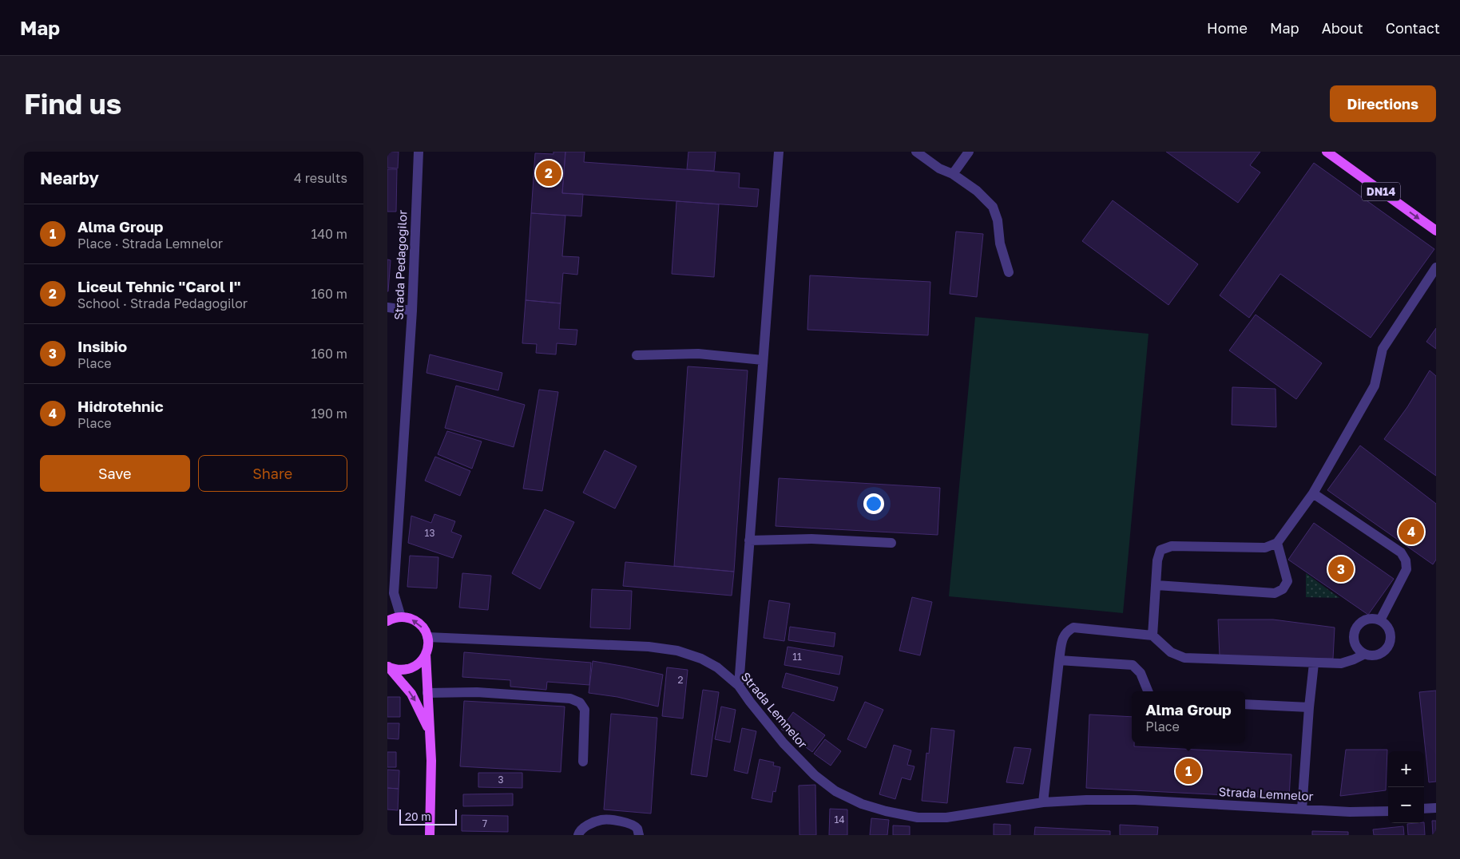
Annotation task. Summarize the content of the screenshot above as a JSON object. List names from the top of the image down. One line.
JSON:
{"streets":{"main road":["DN14"],"street":["Strada Pedagogilor","Strada Lemnelor"]},"house_numbers":["13","11","2","3","14","7"],"scale_bar":"20 m","page":{"header":"Map","nav":["Home","Map","About","Contact"],"buttons":["Directions",["Save","Share"]],"title":"Find us","heading":["Nearby","4 results"],"pins":["2","4","3","1"],"list":[{"mark":"1","name":"Alma Group","note":"Place · Strada Lemnelor","value":"140 m"},{"mark":"2","name":"Liceul Tehnic \"Carol I\"","note":"School · Strada Pedagogilor","value":"160 m"},{"mark":"3","name":"Insibio","note":"Place","value":"160 m"},{"mark":"4","name":"Hidrotehnic","note":"Place","value":"190 m"}],"popup":["Alma Group","Place"],"map_buttons":["+","−"],"scale":"20 m"}}
